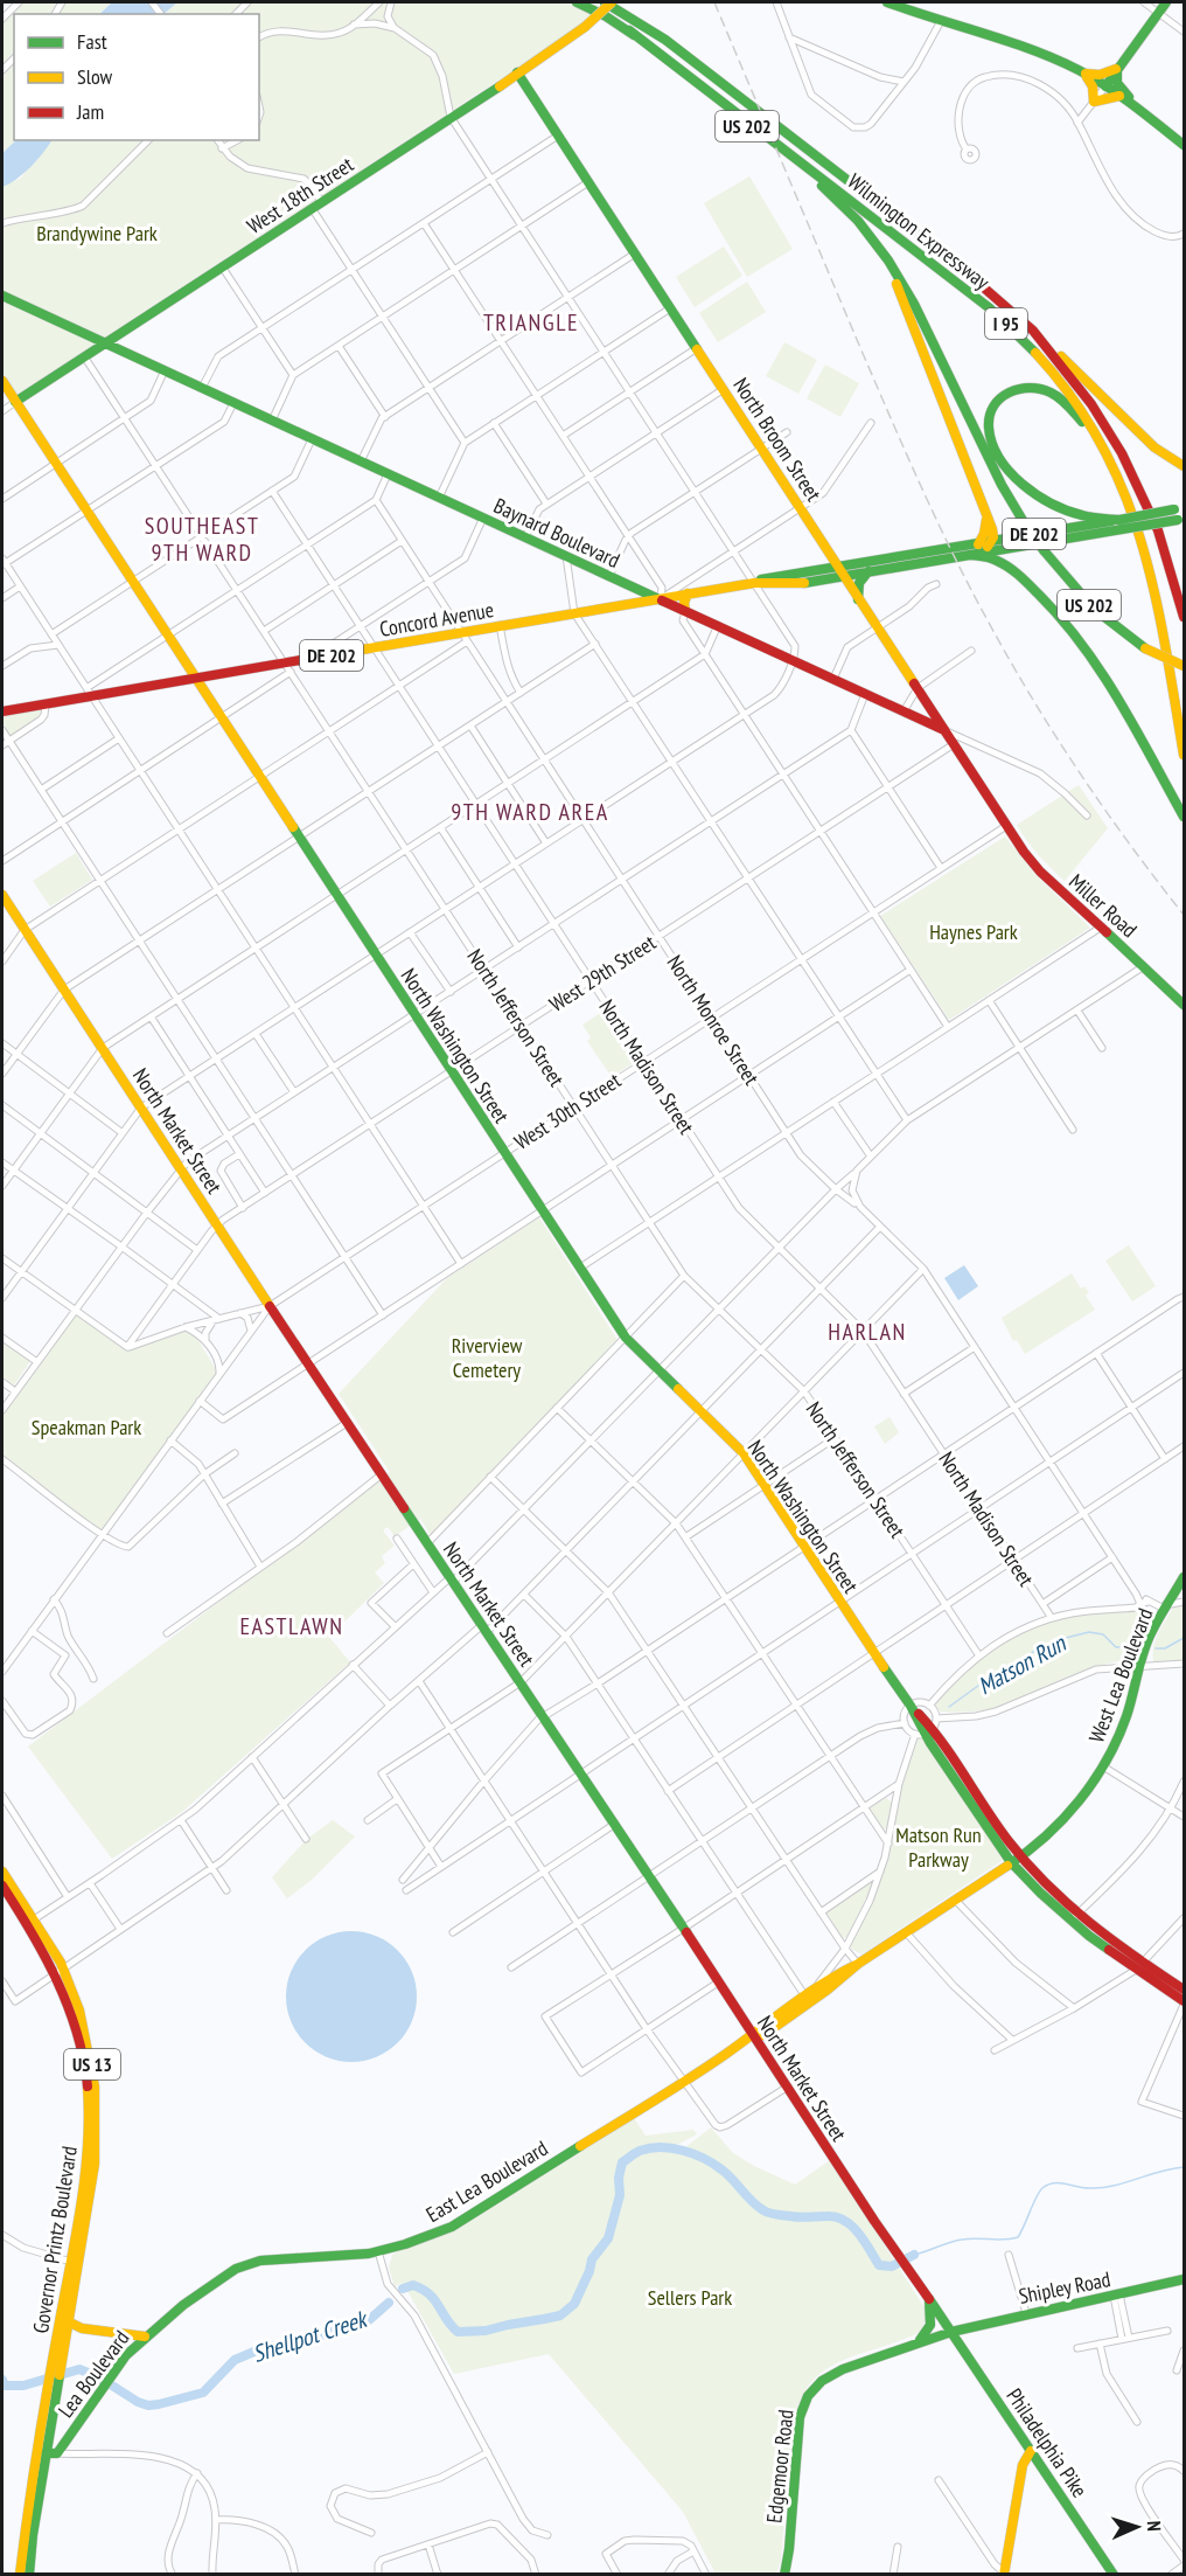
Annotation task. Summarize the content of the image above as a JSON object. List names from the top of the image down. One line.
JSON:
{"streets":{"main road":["US 202","West 18th Street","Wilmington Expressway","I 95","North Broom Street","Baynard Boulevard","DE 202","Concord Avenue","Miller Road","North Washington Street","North Market Street","West Lea Boulevard","US 13","East Lea Boulevard","Governor Printz Boulevard","Shipley Road","Lea Boulevard","Philadelphia Pike","Edgemoor Road"],"street":["West 29th Street","North Jefferson Street","North Monroe Street","North Madison Street","West 30th Street"]},"crossings":[["US 202","Wilmington Expressway"],["US 202","I 95"],["West 18th Street","North Broom Street"],["West 18th Street","Baynard Boulevard"],["West 18th Street","North Jefferson Street"],["West 18th Street","North Washington Street"],["Wilmington Expressway","I 95"],["North Broom Street","Baynard Boulevard"],["North Broom Street","Concord Avenue"],["North Broom Street","Miller Road"],["North Broom Street","West 29th Street"],["North Broom Street","West 30th Street"],["Baynard Boulevard","Concord Avenue"],["DE 202","Concord Avenue"],["Concord Avenue","North Jefferson Street"],["Concord Avenue","North Monroe Street"],["Concord Avenue","North Washington Street"],["Concord Avenue","North Madison Street"],["Miller Road","West 30th Street"],["West 29th Street","North Jefferson Street"],["West 29th Street","North Monroe Street"],["West 29th Street","North Washington Street"],["West 29th Street","North Madison Street"],["West 29th Street","North Market Street"],["North Jefferson Street","West 30th Street"],["North Monroe Street","West 30th Street"],["North Monroe Street","West Lea Boulevard"],["North Washington Street","West 30th Street"],["North Washington Street","West Lea Boulevard"],["North Madison Street","West 30th Street"],["West 30th Street","North Market Street"],["North Market Street","West Lea Boulevard"],["North Market Street","East Lea Boulevard"],["North Market Street","Shipley Road"],["North Market Street","Philadelphia Pike"],["North Market Street","Edgemoor Road"],["West Lea Boulevard","East Lea Boulevard"],["US 13","Governor Printz Boulevard"],["East Lea Boulevard","Lea Boulevard"],["Governor Printz Boulevard","Lea Boulevard"],["Shipley Road","Philadelphia Pike"],["Shipley Road","Edgemoor Road"],["Philadelphia Pike","Edgemoor Road"]],"districts":["TRIANGLE","SOUTHEAST 9TH WARD","9TH WARD AREA","HARLAN","EASTLAWN"],"water":["Matson Run","Shellpot Creek"],"parks":["Brandywine Park","Haynes Park","Riverview Cemetery","Speakman Park","Matson Run Parkway","Sellers Park"],"legend":["Fast","Slow","Jam"],"north":"right"}
